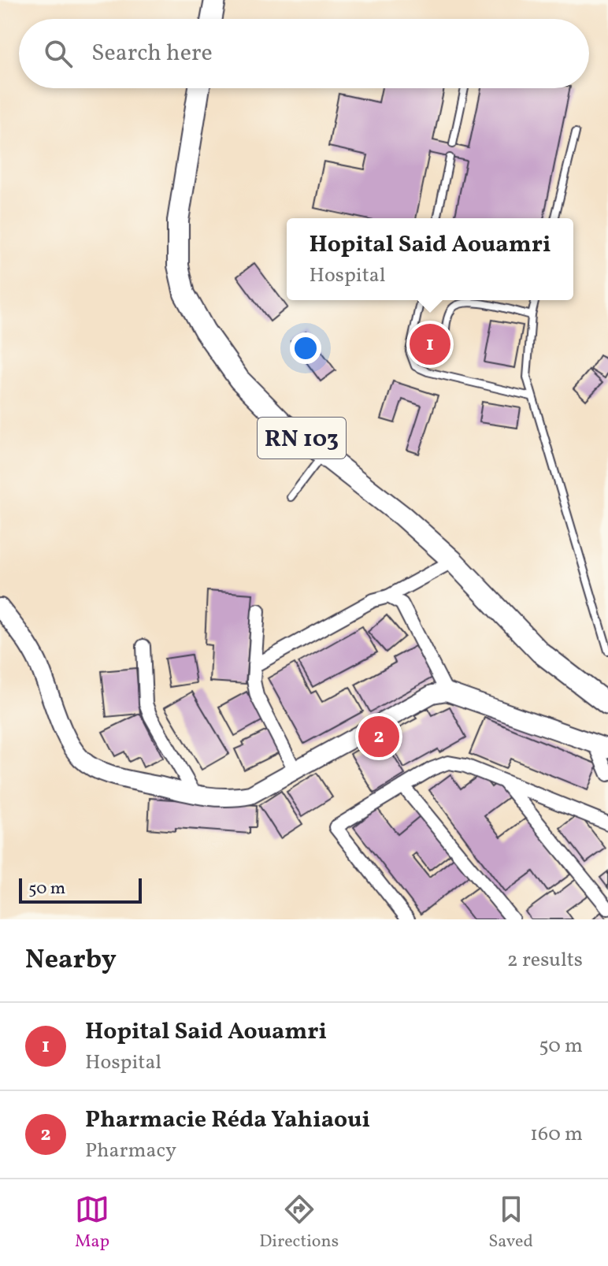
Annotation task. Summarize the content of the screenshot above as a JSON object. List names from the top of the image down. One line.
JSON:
{"streets":{"main road":["RN 103"]},"scale_bar":"50 m","page":{"search":"Search here","popup":["Hopital Said Aouamri","Hospital"],"pins":["1","2"],"scale":"50 m","heading":["Nearby","2 results"],"list":[{"mark":"1","name":"Hopital Said Aouamri","note":"Hospital","value":"50 m"},{"mark":"2","name":"Pharmacie Réda Yahiaoui","note":"Pharmacy","value":"160 m"}],"nav":["Map","Directions","Saved"]}}
